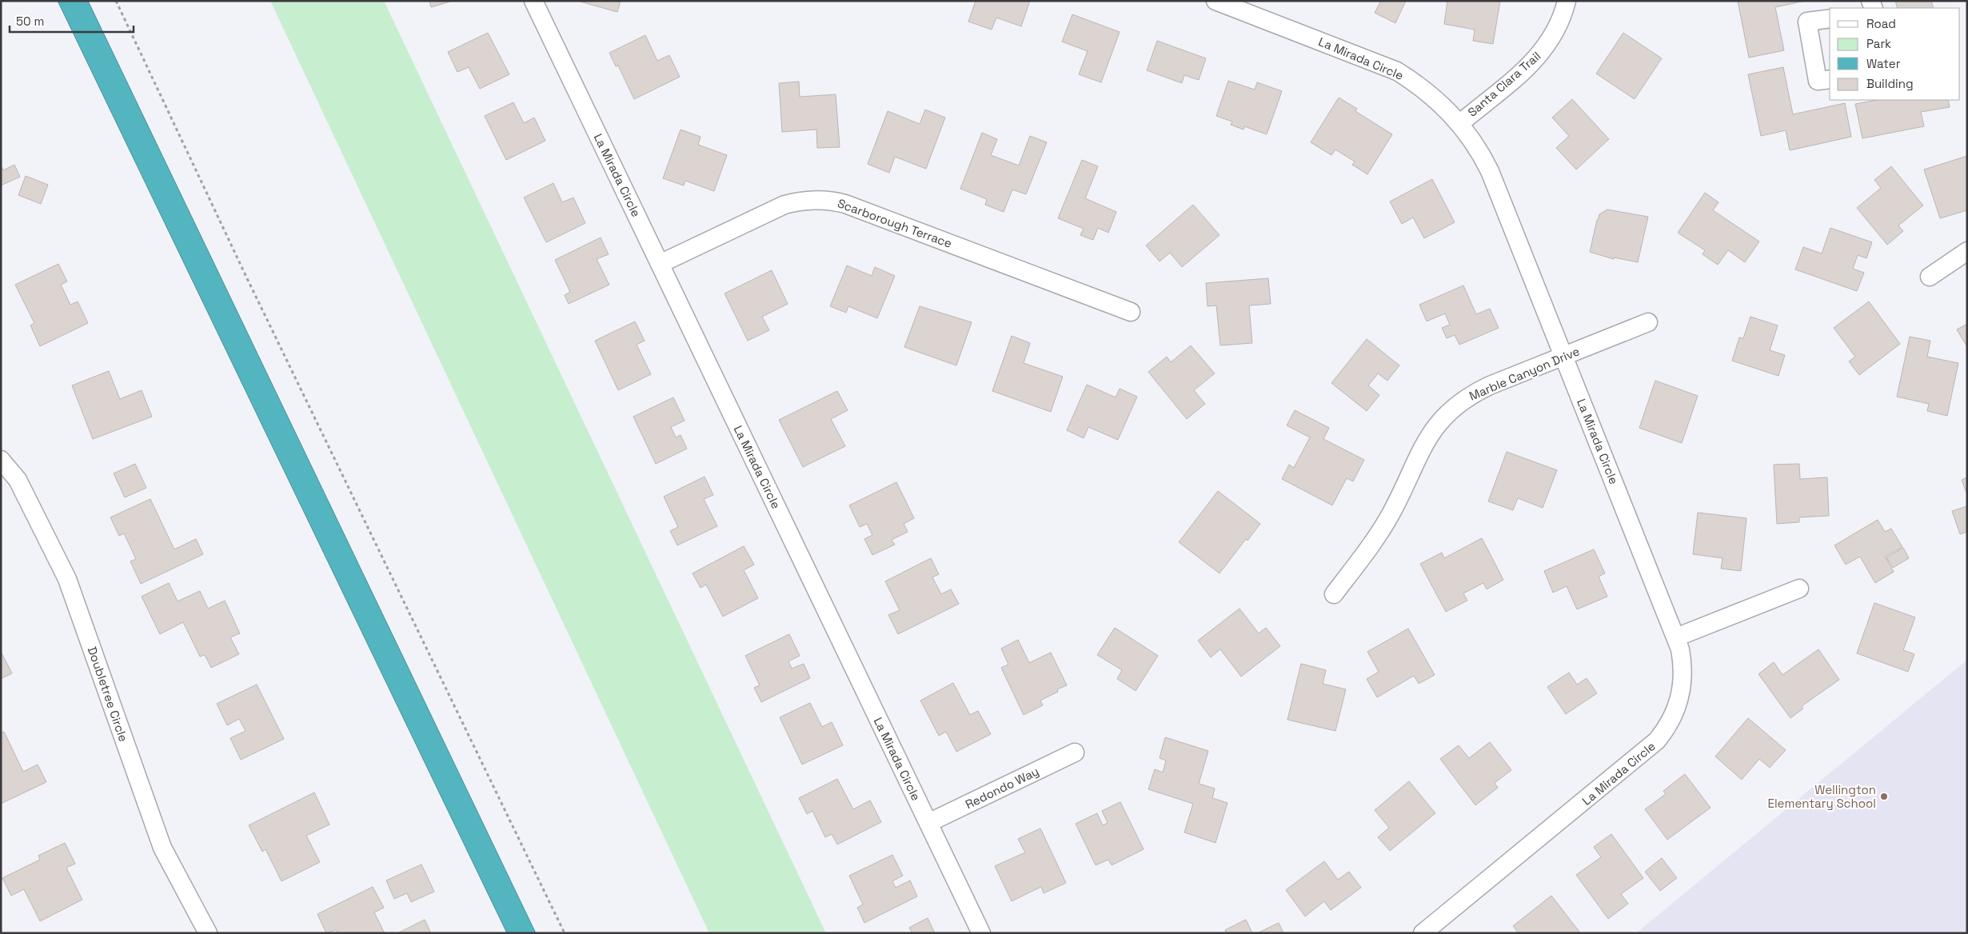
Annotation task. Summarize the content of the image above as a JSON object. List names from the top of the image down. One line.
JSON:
{"streets":{"street":["La Mirada Circle","Santa Clara Trail","Scarborough Terrace","Marble Canyon Drive","Doubletree Circle","Redondo Way"]},"crossings":[["La Mirada Circle","Santa Clara Trail"],["La Mirada Circle","Scarborough Terrace"],["La Mirada Circle","Marble Canyon Drive"],["La Mirada Circle","Redondo Way"]],"places":["Wellington Elementary School"],"legend":["Road","Park","Water","Building"],"scale_bar":"50 m"}
